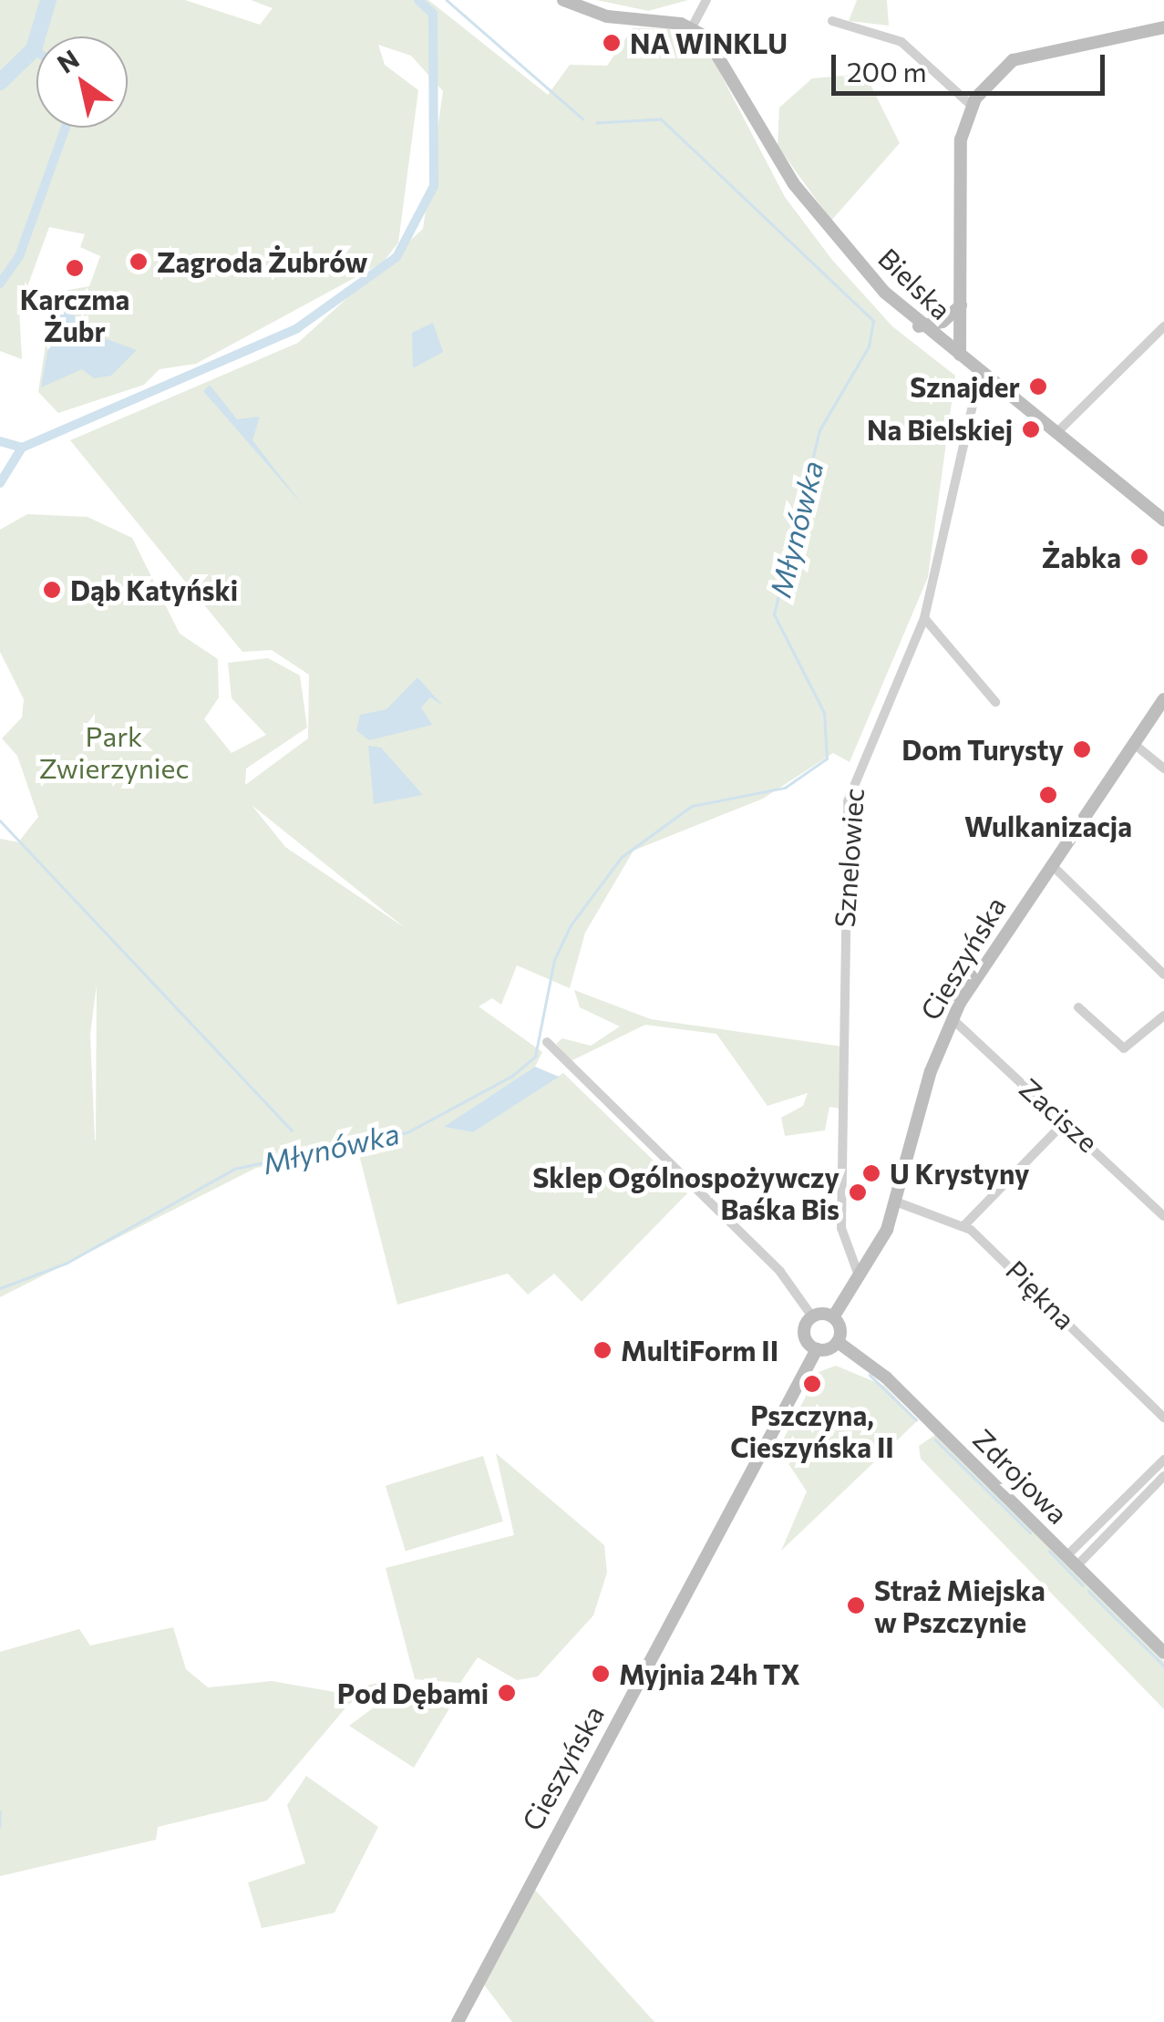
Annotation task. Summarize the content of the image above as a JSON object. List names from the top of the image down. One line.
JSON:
{"streets":{"main road":["Bielska","Cieszyńska","Zdrojowa"],"street":["Sznelowiec","Zacisze","Piękna"]},"crossings":[["Bielska","Sznelowiec"],["Sznelowiec","Cieszyńska"],["Cieszyńska","Zacisze"],["Cieszyńska","Piękna"]],"water":["Młynówka"],"parks":["Park Zwierzyniec"],"places":["NA WINKLU","Zagroda Żubrów","Karczma Żubr","Sznajder","Na Bielskiej","Żabka","Dąb Katyński","Dom Turysty","Wulkanizacja","U Krystyny","Sklep Ogólnospożywczy Baśka Bis","MultiForm II","Pszczyna, Cieszyńska II","Straż Miejska w Pszczynie","Myjnia 24h TX","Pod Dębami"],"scale_bar":"200 m","north":"top left"}
